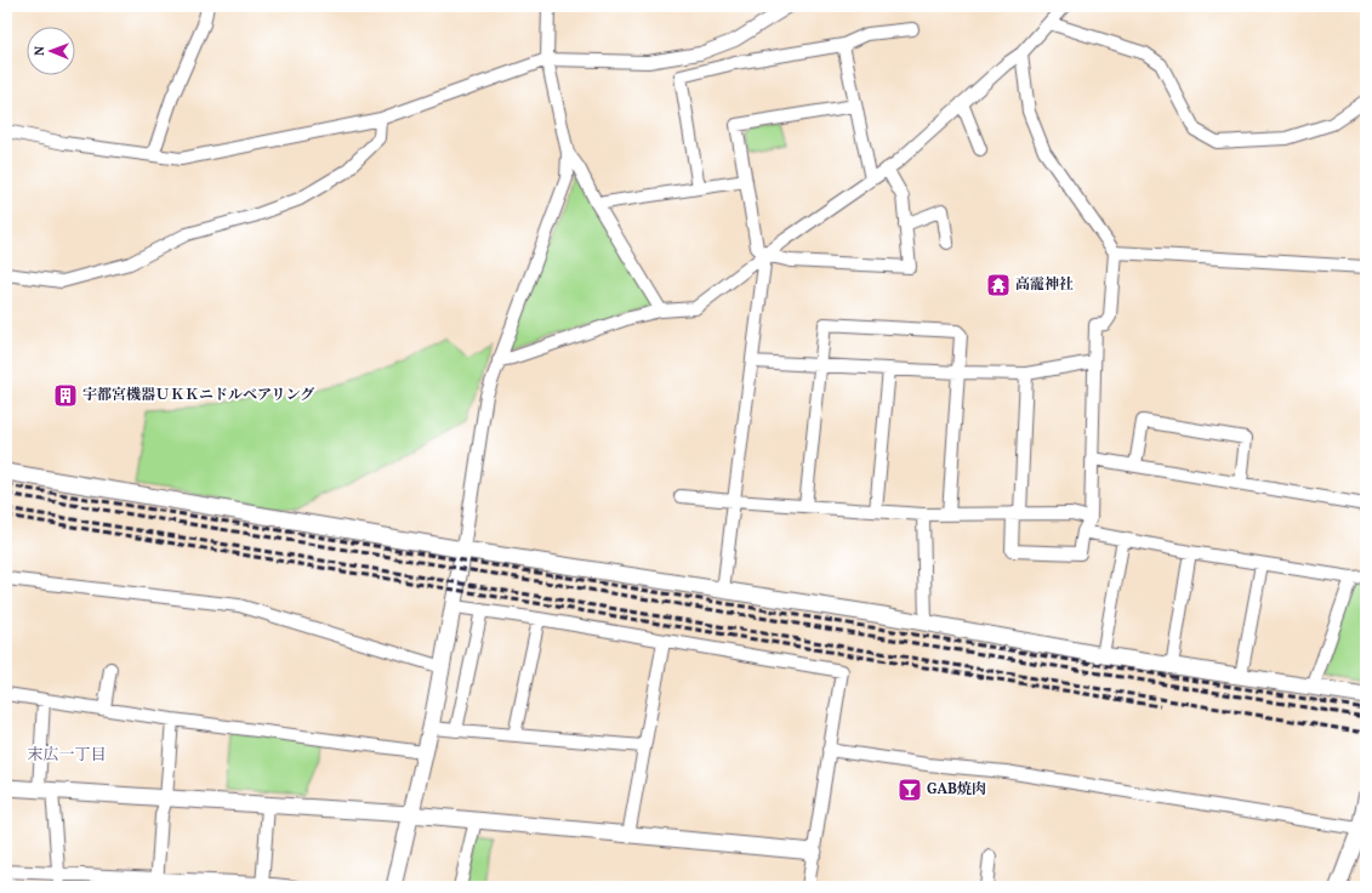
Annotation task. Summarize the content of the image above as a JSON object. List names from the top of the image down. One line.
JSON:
{"districts":["末広一丁目"],"places":{"temple":["高靇神社"],"building":["宇都宮機器ＵＫＫニドルベアリング"],"bar":["GAB焼肉"]},"north":"left"}
